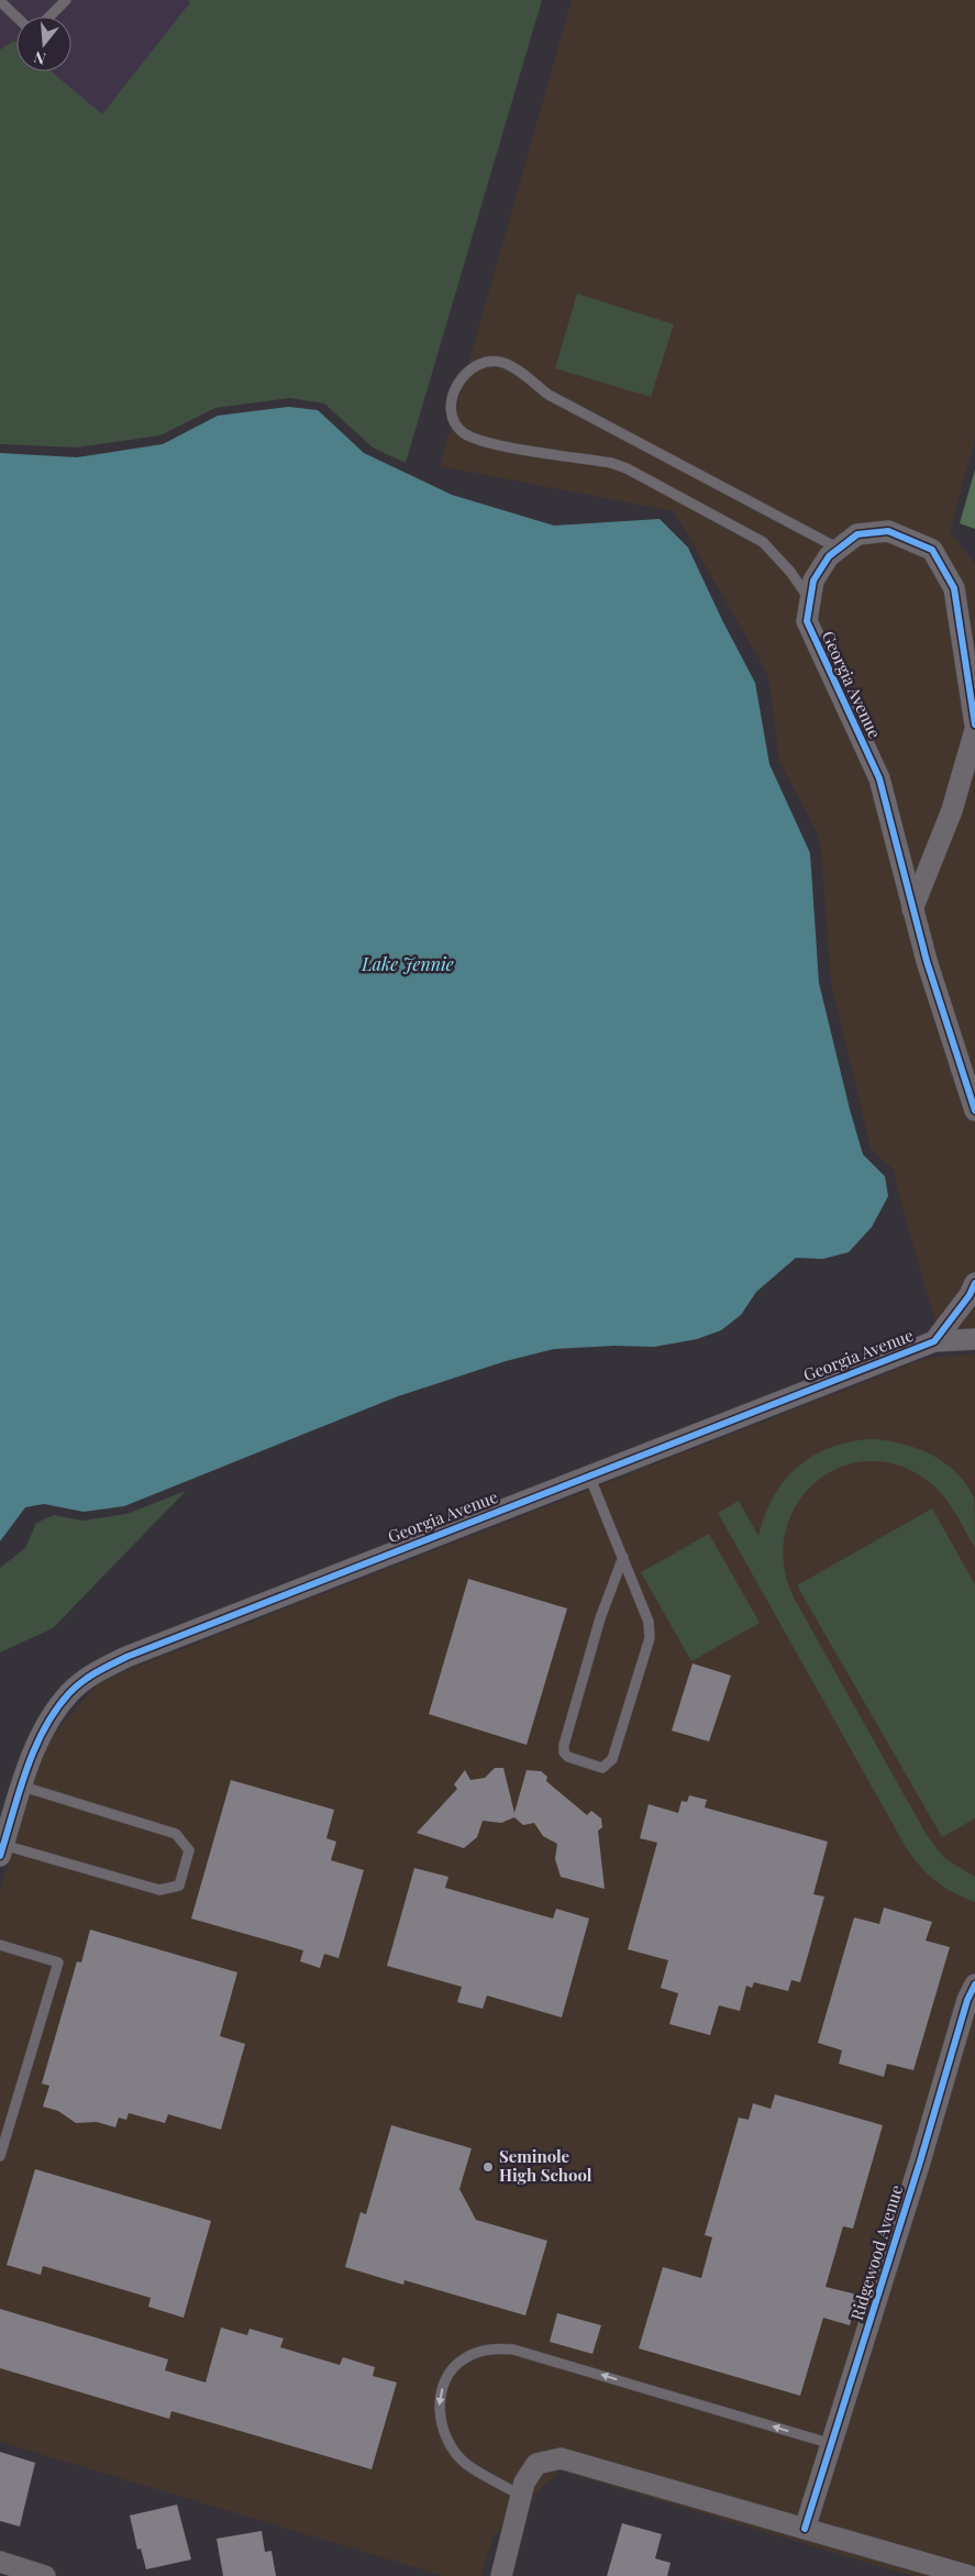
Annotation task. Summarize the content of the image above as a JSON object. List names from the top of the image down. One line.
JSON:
{"streets":{"street":["Georgia Avenue","Ridgewood Avenue"]},"water":["Lake Jennie"],"places":["Seminole High School"],"north":"bottom"}
